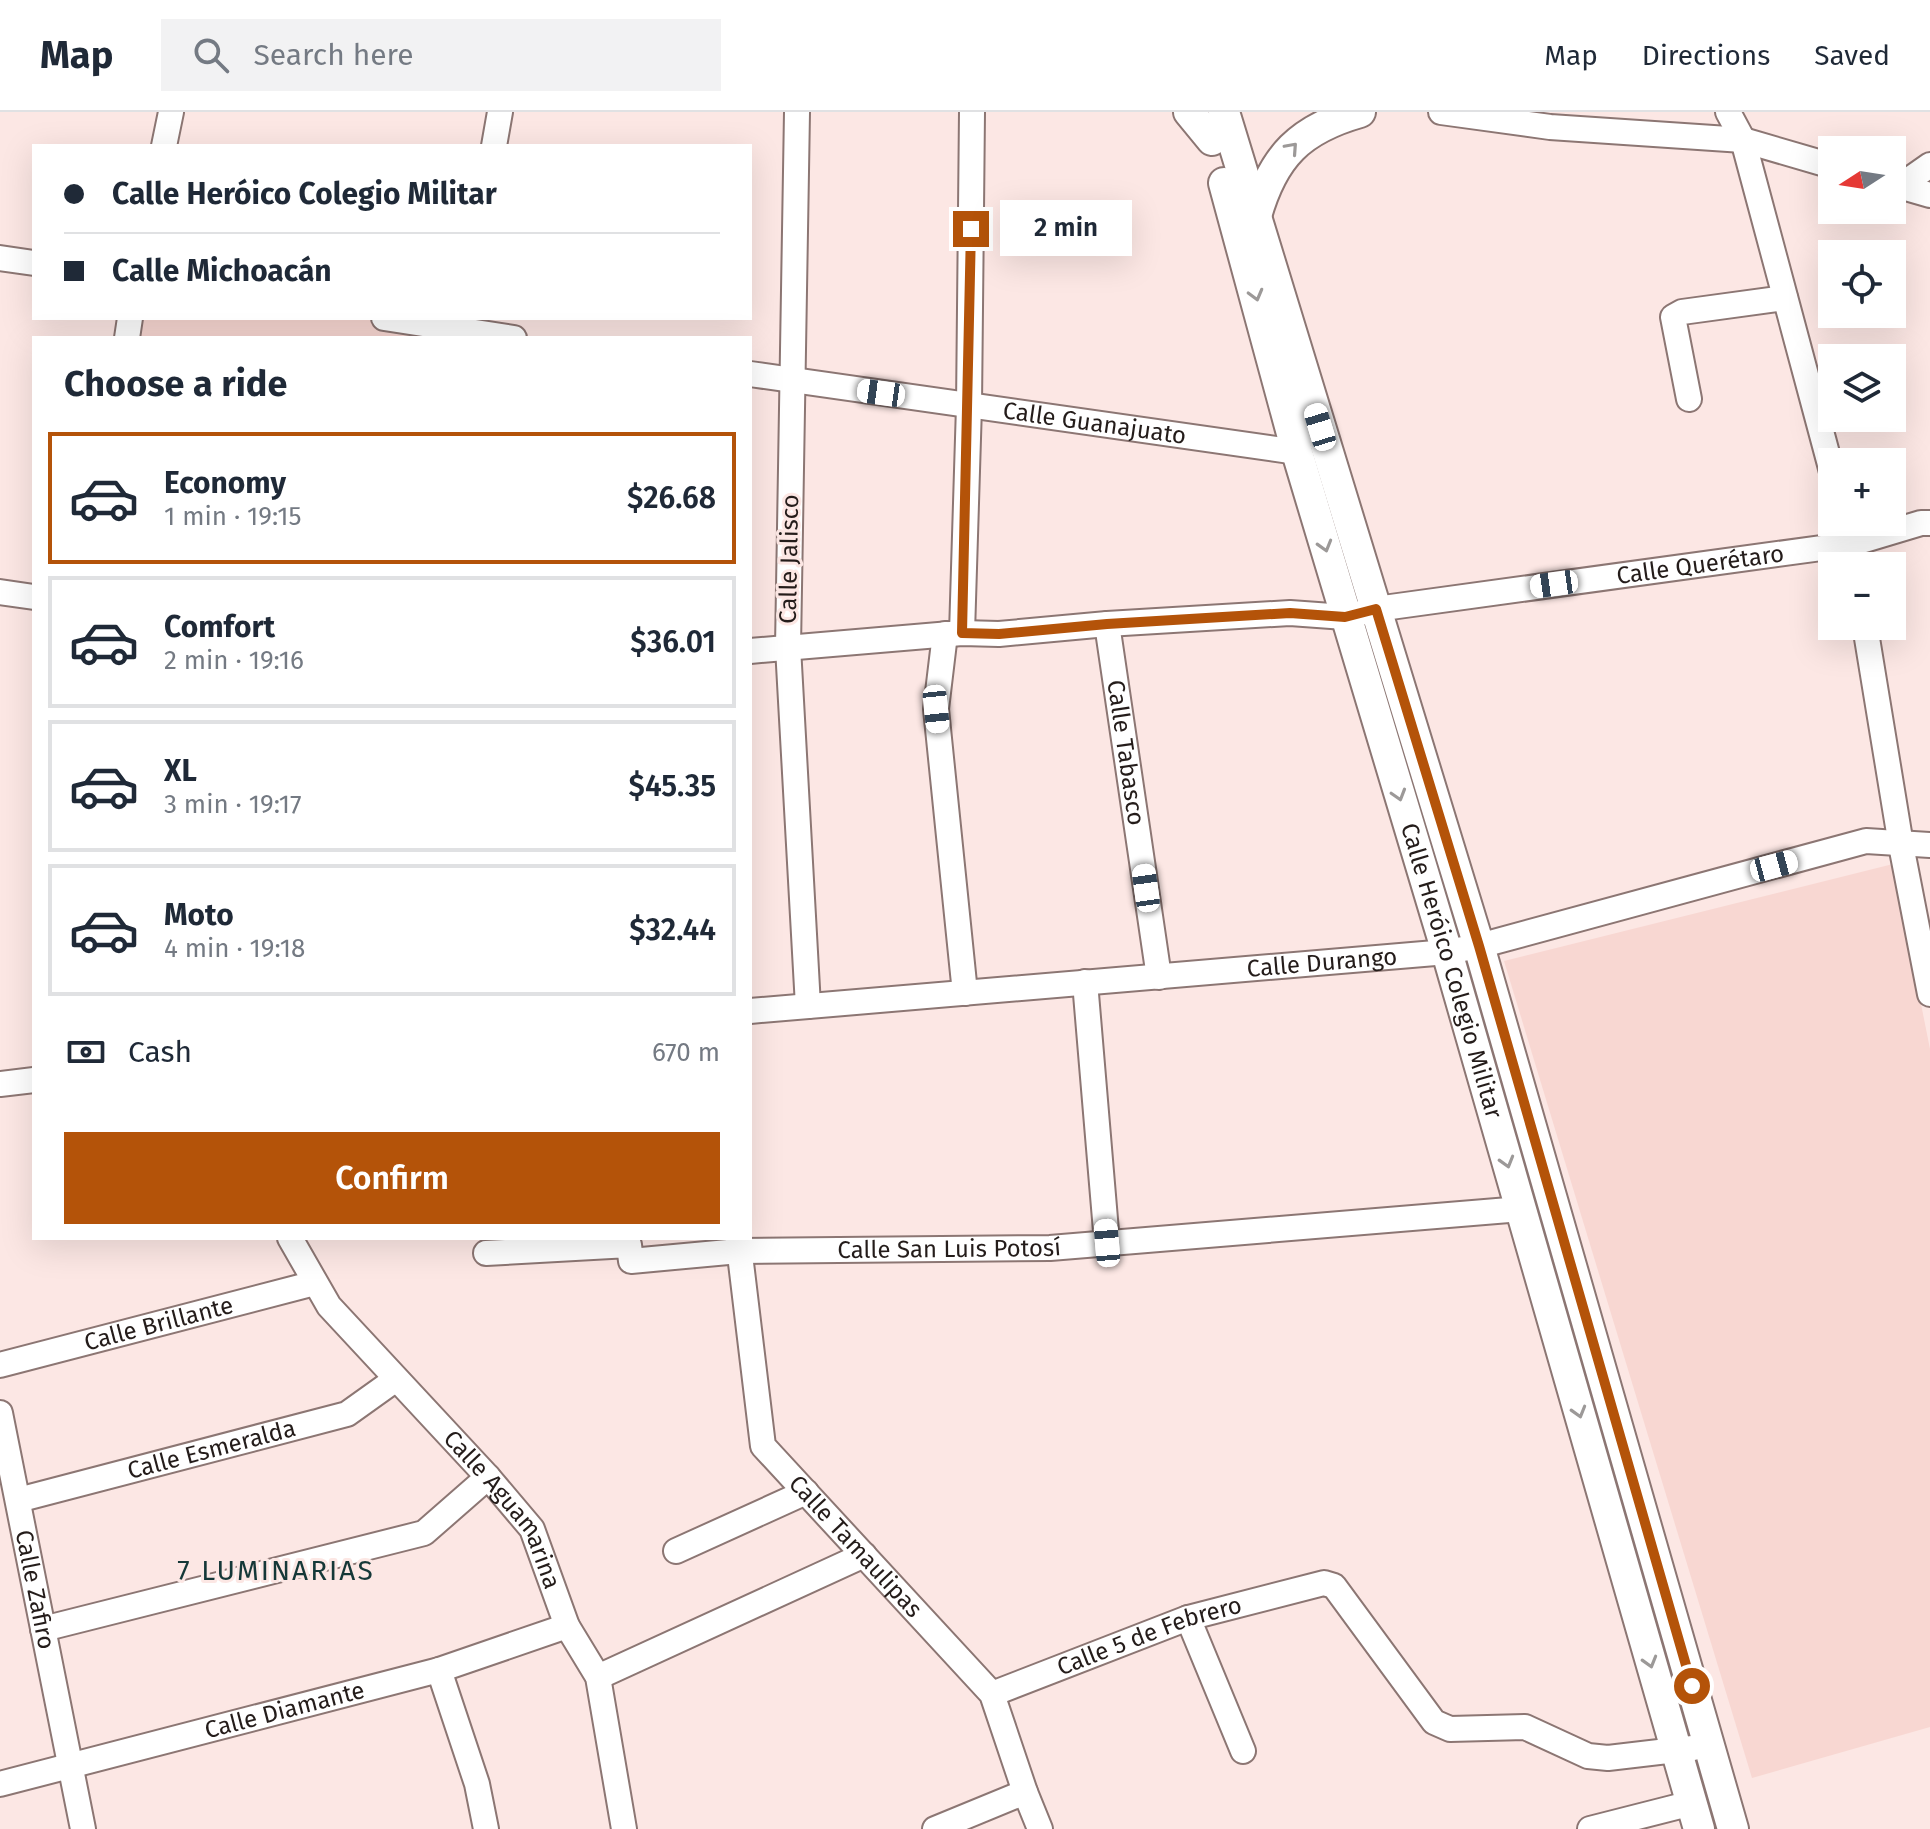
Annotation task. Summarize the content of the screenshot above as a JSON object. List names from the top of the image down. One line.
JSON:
{"streets":{"main road":["Calle Heróico Colegio Militar"],"street":["Calle Guanajuato","Calle Jalisco","Calle Querétaro","Calle Tabasco","Calle Durango","Calle San Luis Potosí","Calle Brillante","Calle Esmeralda","Calle Aguamarina","Calle Tamaulipas","Calle Zafiro","Calle 5 de Febrero","Calle Diamante"]},"crossings":[["Calle Guanajuato","Calle Jalisco"],["Calle Guanajuato","Calle Heróico Colegio Militar"],["Calle Jalisco","Calle Querétaro"],["Calle Jalisco","Calle Durango"],["Calle Querétaro","Calle Tabasco"],["Calle Querétaro","Calle Heróico Colegio Militar"],["Calle Tabasco","Calle Durango"],["Calle Durango","Calle Heróico Colegio Militar"],["Calle Heróico Colegio Militar","Calle San Luis Potosí"],["Calle Heróico Colegio Militar","Calle 5 de Febrero"],["Calle San Luis Potosí","Calle Tamaulipas"],["Calle Brillante","Calle Aguamarina"],["Calle Esmeralda","Calle Aguamarina"],["Calle Esmeralda","Calle Zafiro"],["Calle Aguamarina","Calle Diamante"],["Calle Tamaulipas","Calle 5 de Febrero"],["Calle Zafiro","Calle Diamante"]],"districts":["7 LUMINARIAS"],"north":"left","page":{"header":"Map","search":"Search here","nav":["Map","Directions","Saved"],"map_buttons":["+","−"],"banner":["Calle Heróico Colegio Militar","Calle Michoacán"],"bubble":"2 min","heading":"Choose a ride","list":[{"name":"Economy","note":"1 min · 19:15","value":"$26.68"},{"name":"Comfort","note":"2 min · 19:16","value":"$36.01"},{"name":"XL","note":"3 min · 19:17","value":"$45.35"},{"name":"Moto","note":"4 min · 19:18","value":"$32.44"}],"pay":["Cash","670 m"],"buttons":"Confirm"}}
